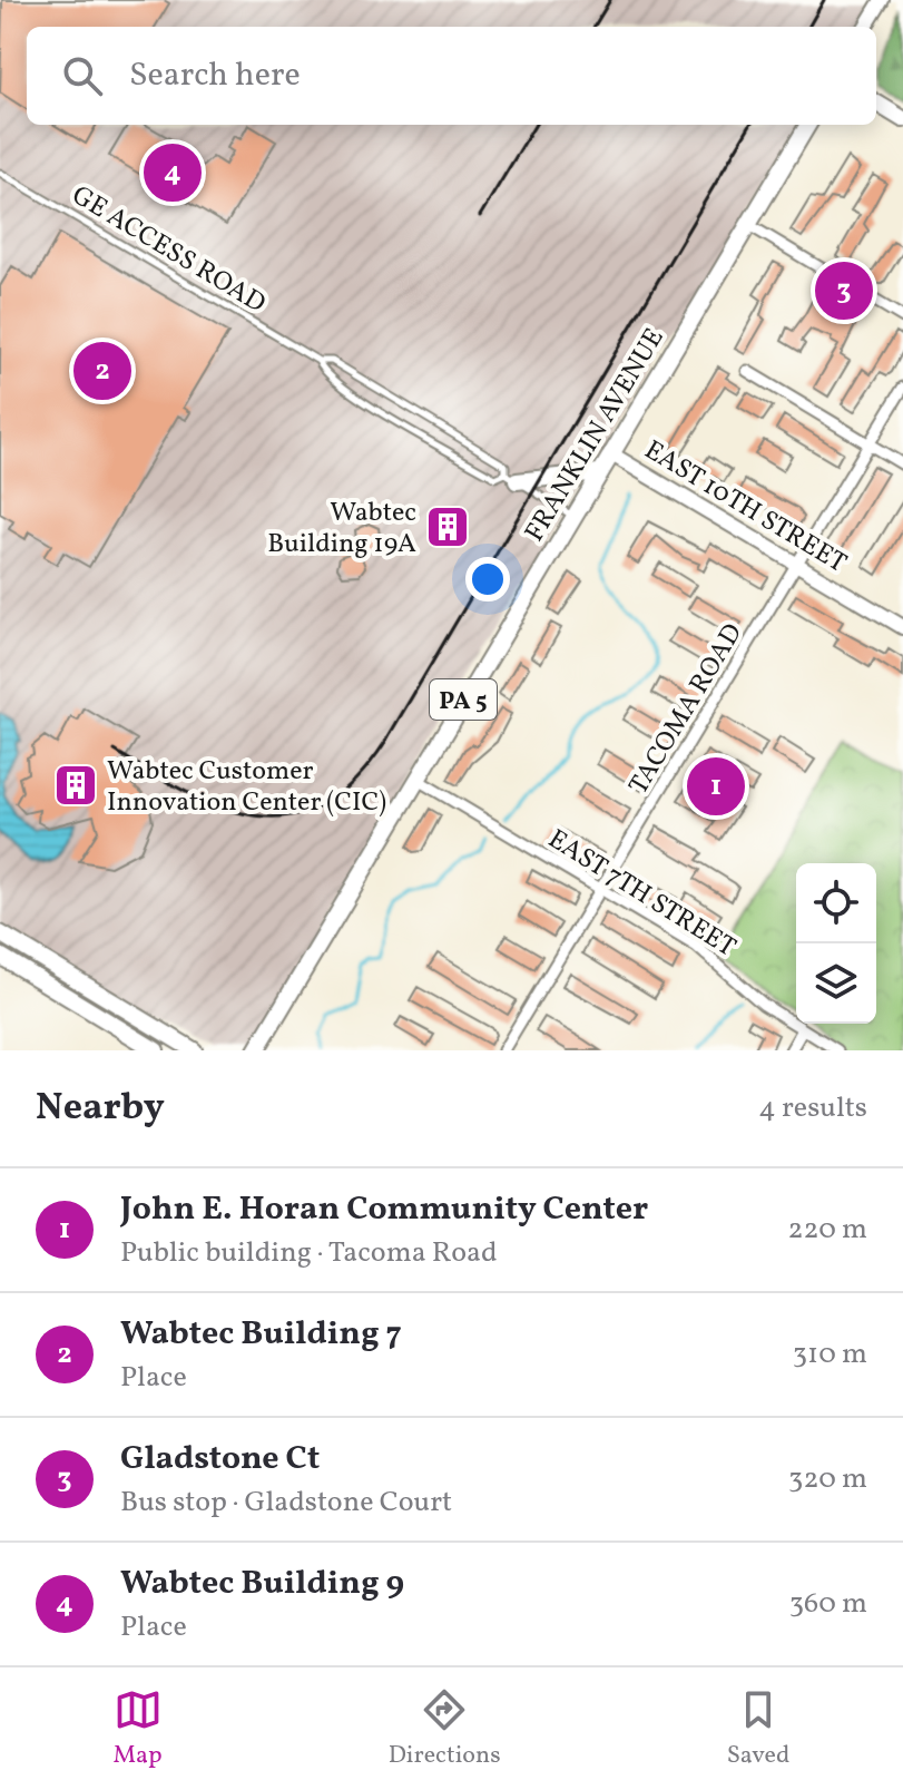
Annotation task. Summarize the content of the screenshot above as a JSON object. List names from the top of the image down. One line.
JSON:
{"streets":{"main road":["FRANKLIN AVENUE","PA 5"],"street":["EAST 10TH STREET","TACOMA ROAD","EAST 7TH STREET"],"lane":["GE ACCESS ROAD"]},"crossings":[["GE ACCESS ROAD","FRANKLIN AVENUE"],["FRANKLIN AVENUE","EAST 10TH STREET"],["FRANKLIN AVENUE","EAST 7TH STREET"],["EAST 10TH STREET","TACOMA ROAD"],["TACOMA ROAD","EAST 7TH STREET"]],"places":{"building":["Wabtec Building 19A","Wabtec Customer Innovation Center (CIC)"]},"page":{"search":"Search here","pins":["4","3","2","1"],"heading":["Nearby","4 results"],"list":[{"mark":"1","name":"John E. Horan Community Center","note":"Public building · Tacoma Road","value":"220 m"},{"mark":"2","name":"Wabtec Building 7","note":"Place","value":"310 m"},{"mark":"3","name":"Gladstone Ct","note":"Bus stop · Gladstone Court","value":"320 m"},{"mark":"4","name":"Wabtec Building 9","note":"Place","value":"360 m"}],"nav":["Map","Directions","Saved"]}}
